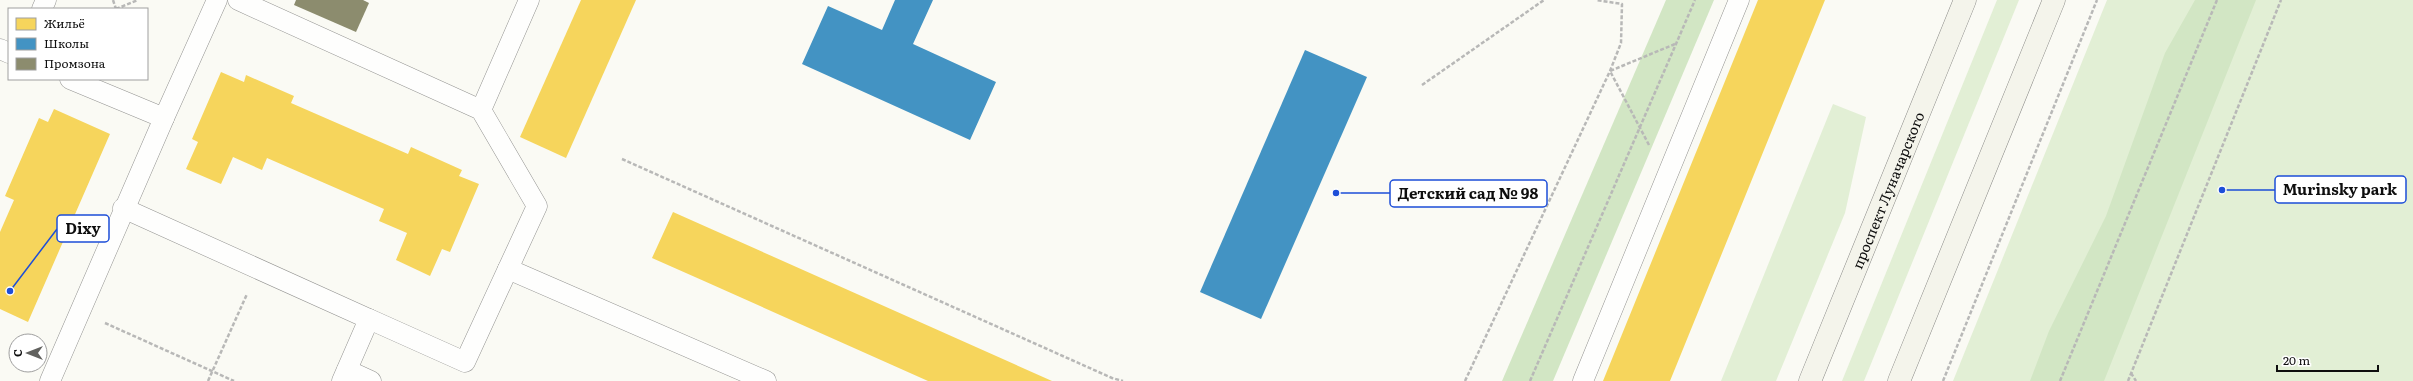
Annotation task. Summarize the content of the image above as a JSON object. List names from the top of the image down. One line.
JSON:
{"streets":{"main road":["проспект Луначарского"]},"places":["Murinsky park","Детский сад № 98","Dixy"],"legend":["Жильё","Школы","Промзона"],"scale_bar":"20 m","north":"left"}
